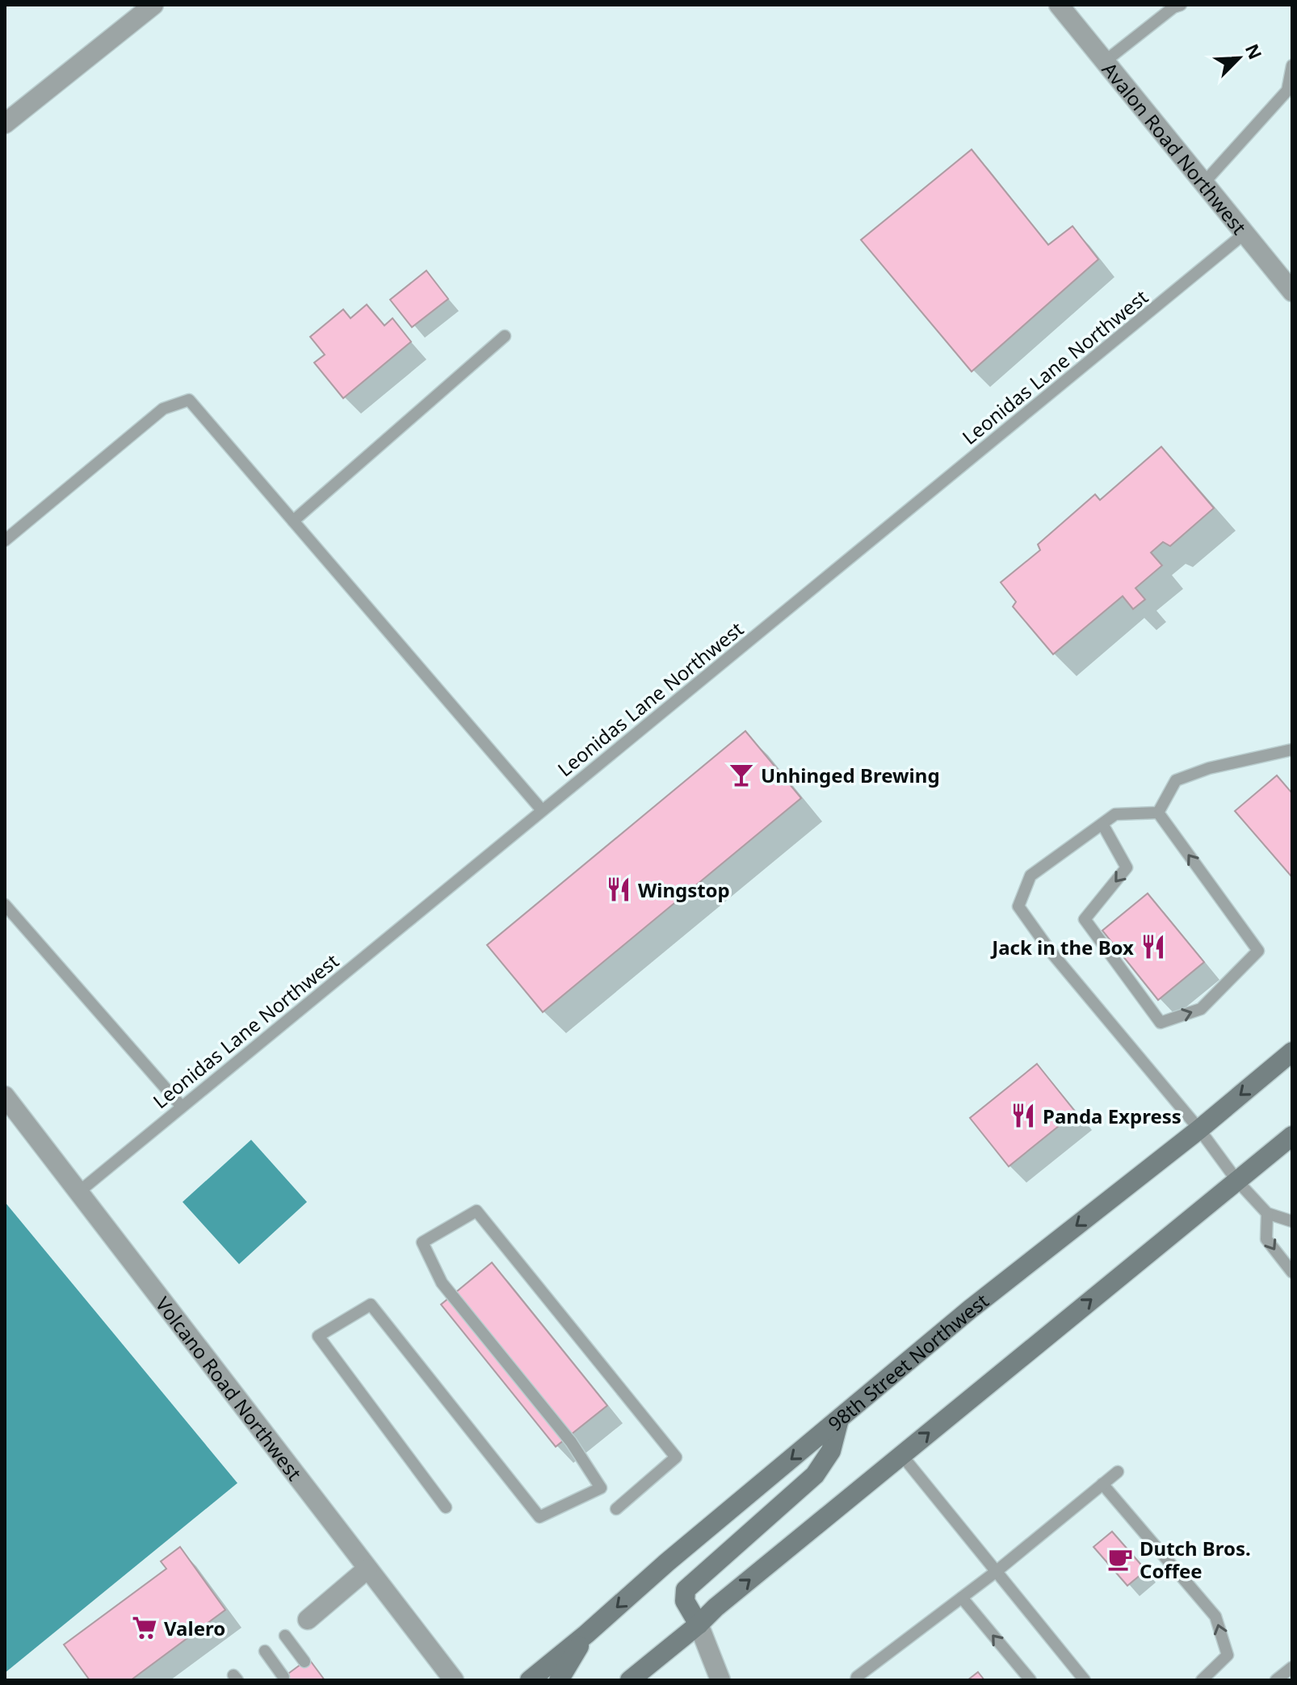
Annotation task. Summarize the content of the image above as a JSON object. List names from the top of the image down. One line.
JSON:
{"streets":{"main road":["98th Street Northwest"],"street":["Avalon Road Northwest","Volcano Road Northwest"],"lane":["Leonidas Lane Northwest"]},"crossings":[["Avalon Road Northwest","Leonidas Lane Northwest"],["Leonidas Lane Northwest","Volcano Road Northwest"]],"places":{"bar":["Unhinged Brewing"],"restaurant":["Wingstop","Jack in the Box","Panda Express"],"cafe":["Dutch Bros. Coffee"],"supermarket":["Valero"]},"north":"top right"}
